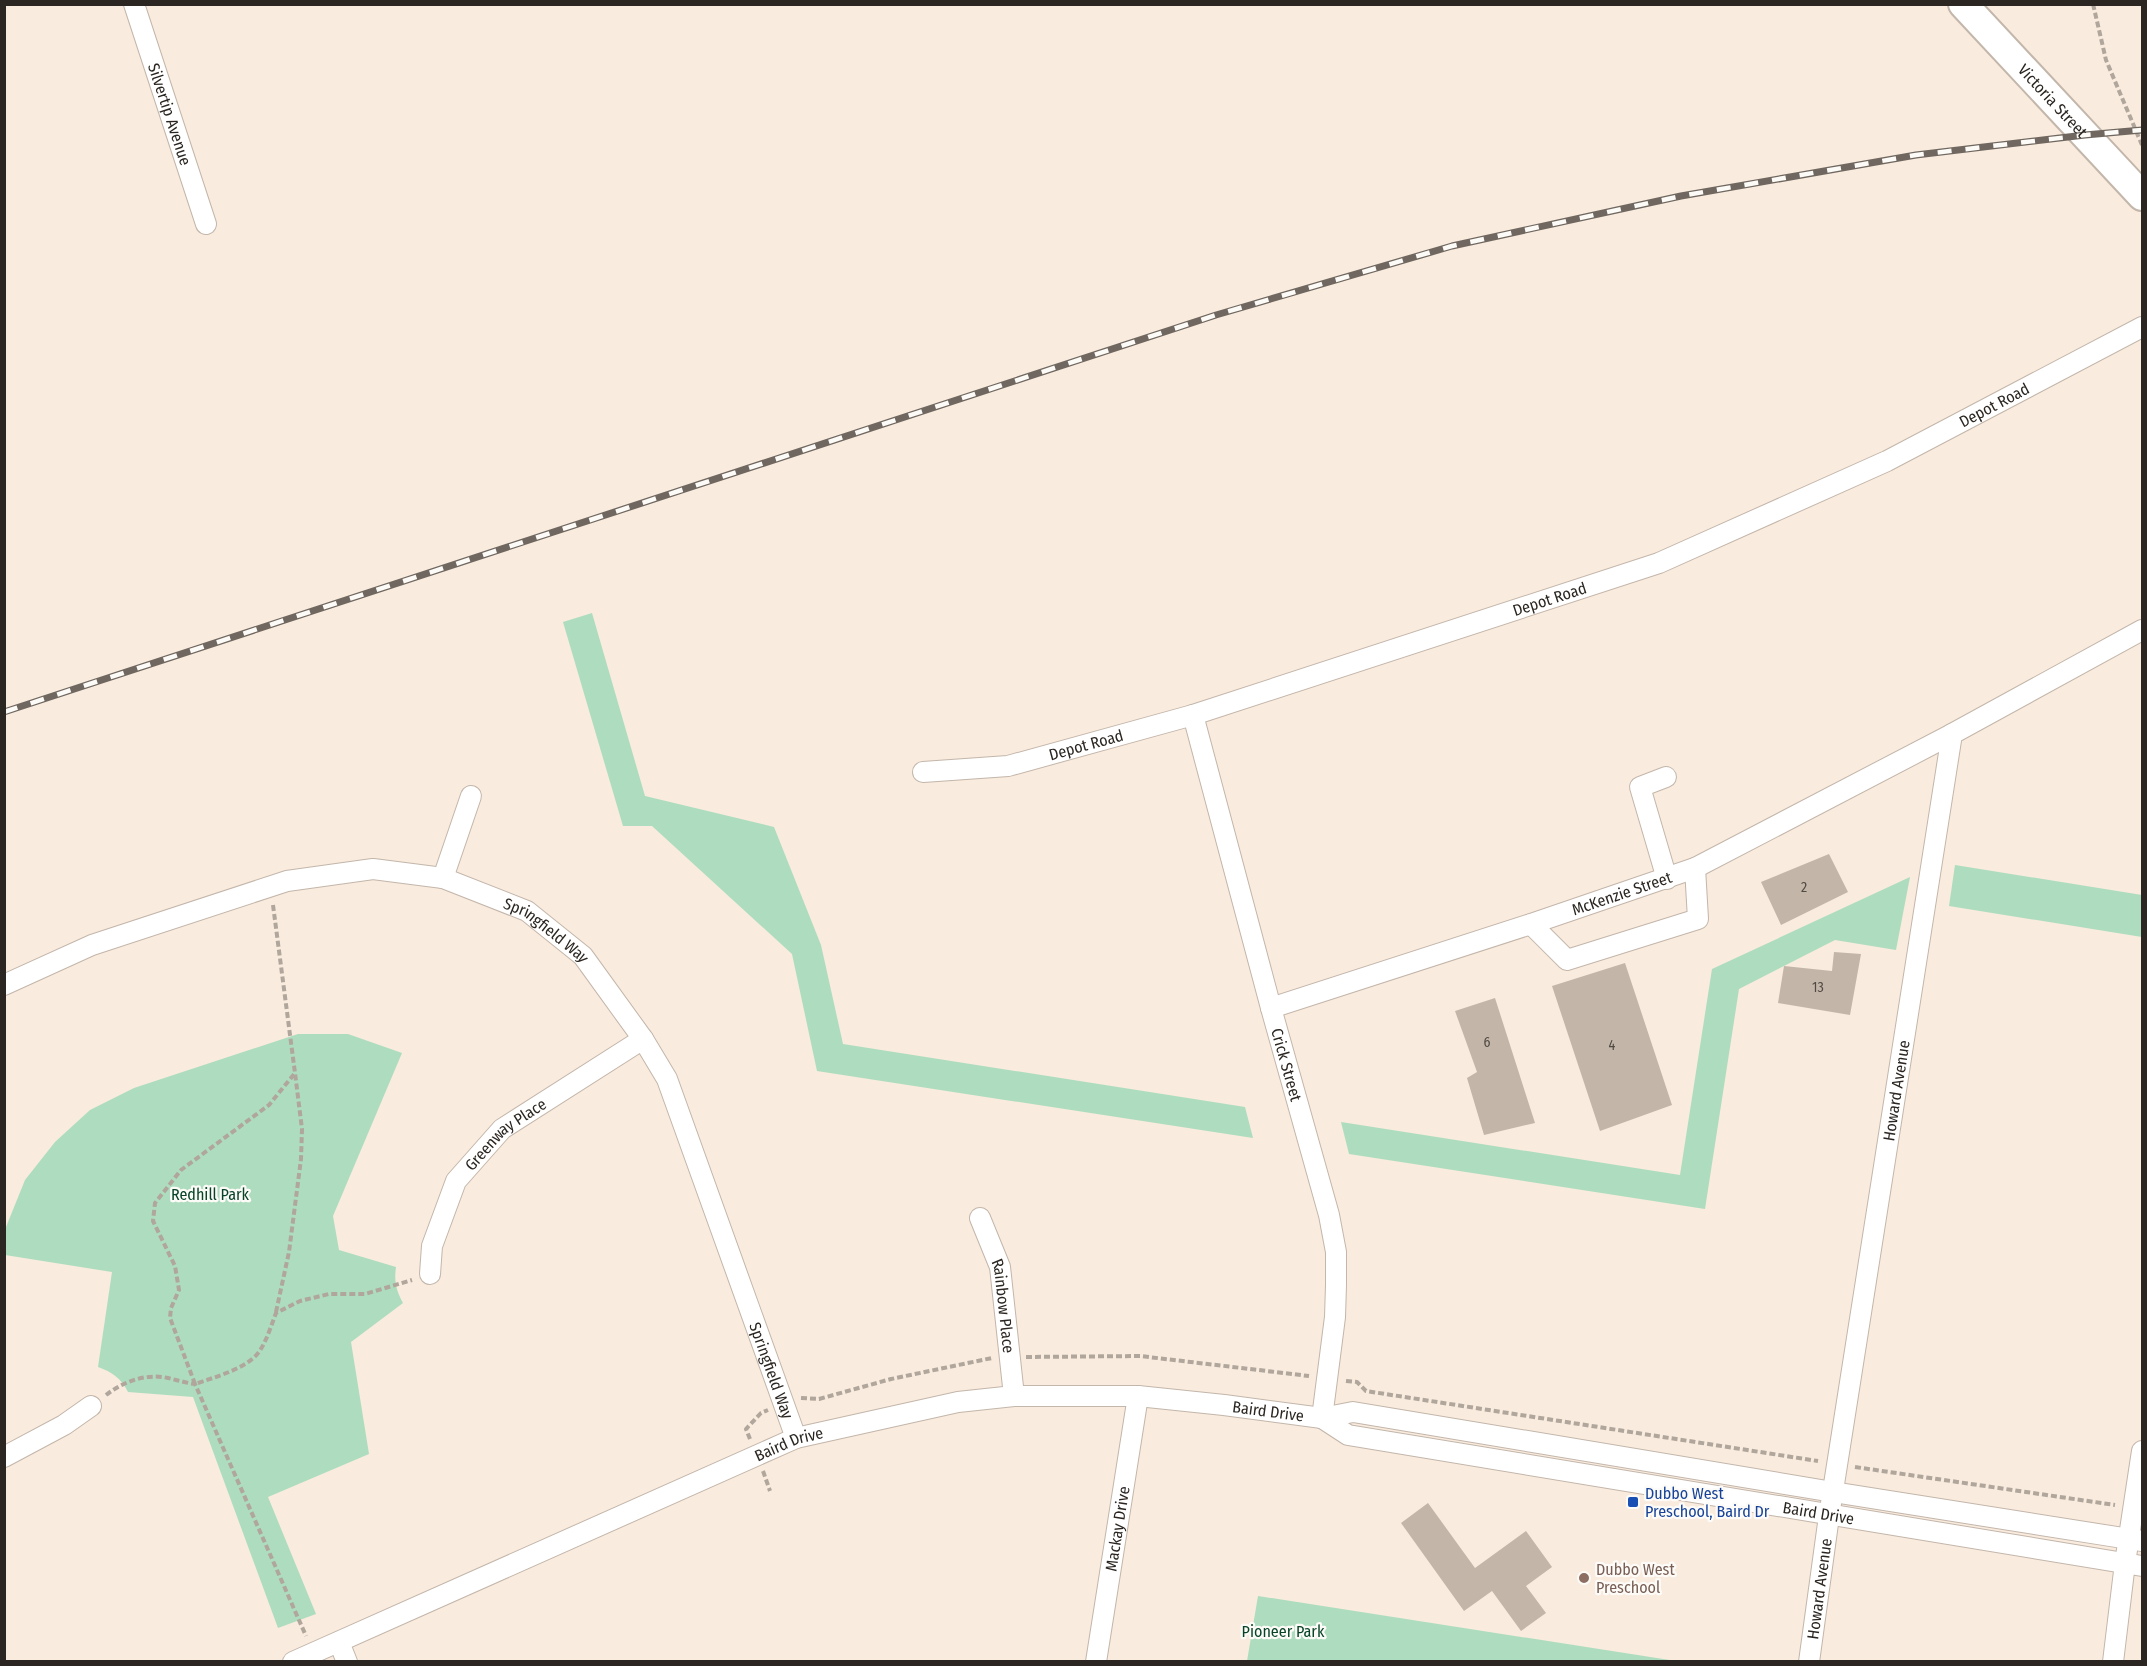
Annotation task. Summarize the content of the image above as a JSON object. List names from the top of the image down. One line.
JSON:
{"streets":{"highway":["Victoria Street"],"street":["Silvertip Avenue","Depot Road","McKenzie Street","Springfield Way","Crick Street","Howard Avenue","Greenway Place","Rainbow Place","Baird Drive","Mackay Drive"]},"crossings":[["Depot Road","Crick Street"],["McKenzie Street","Crick Street"],["McKenzie Street","Howard Avenue"],["Springfield Way","Greenway Place"],["Springfield Way","Baird Drive"],["Crick Street","Baird Drive"],["Howard Avenue","Baird Drive"],["Rainbow Place","Baird Drive"],["Baird Drive","Mackay Drive"]],"parks":["Redhill Park","Pioneer Park"],"places":{"transit":["Dubbo West Preschool, Baird Dr"],"other":["Dubbo West Preschool"]},"house_numbers":["2","13","6","4"]}
